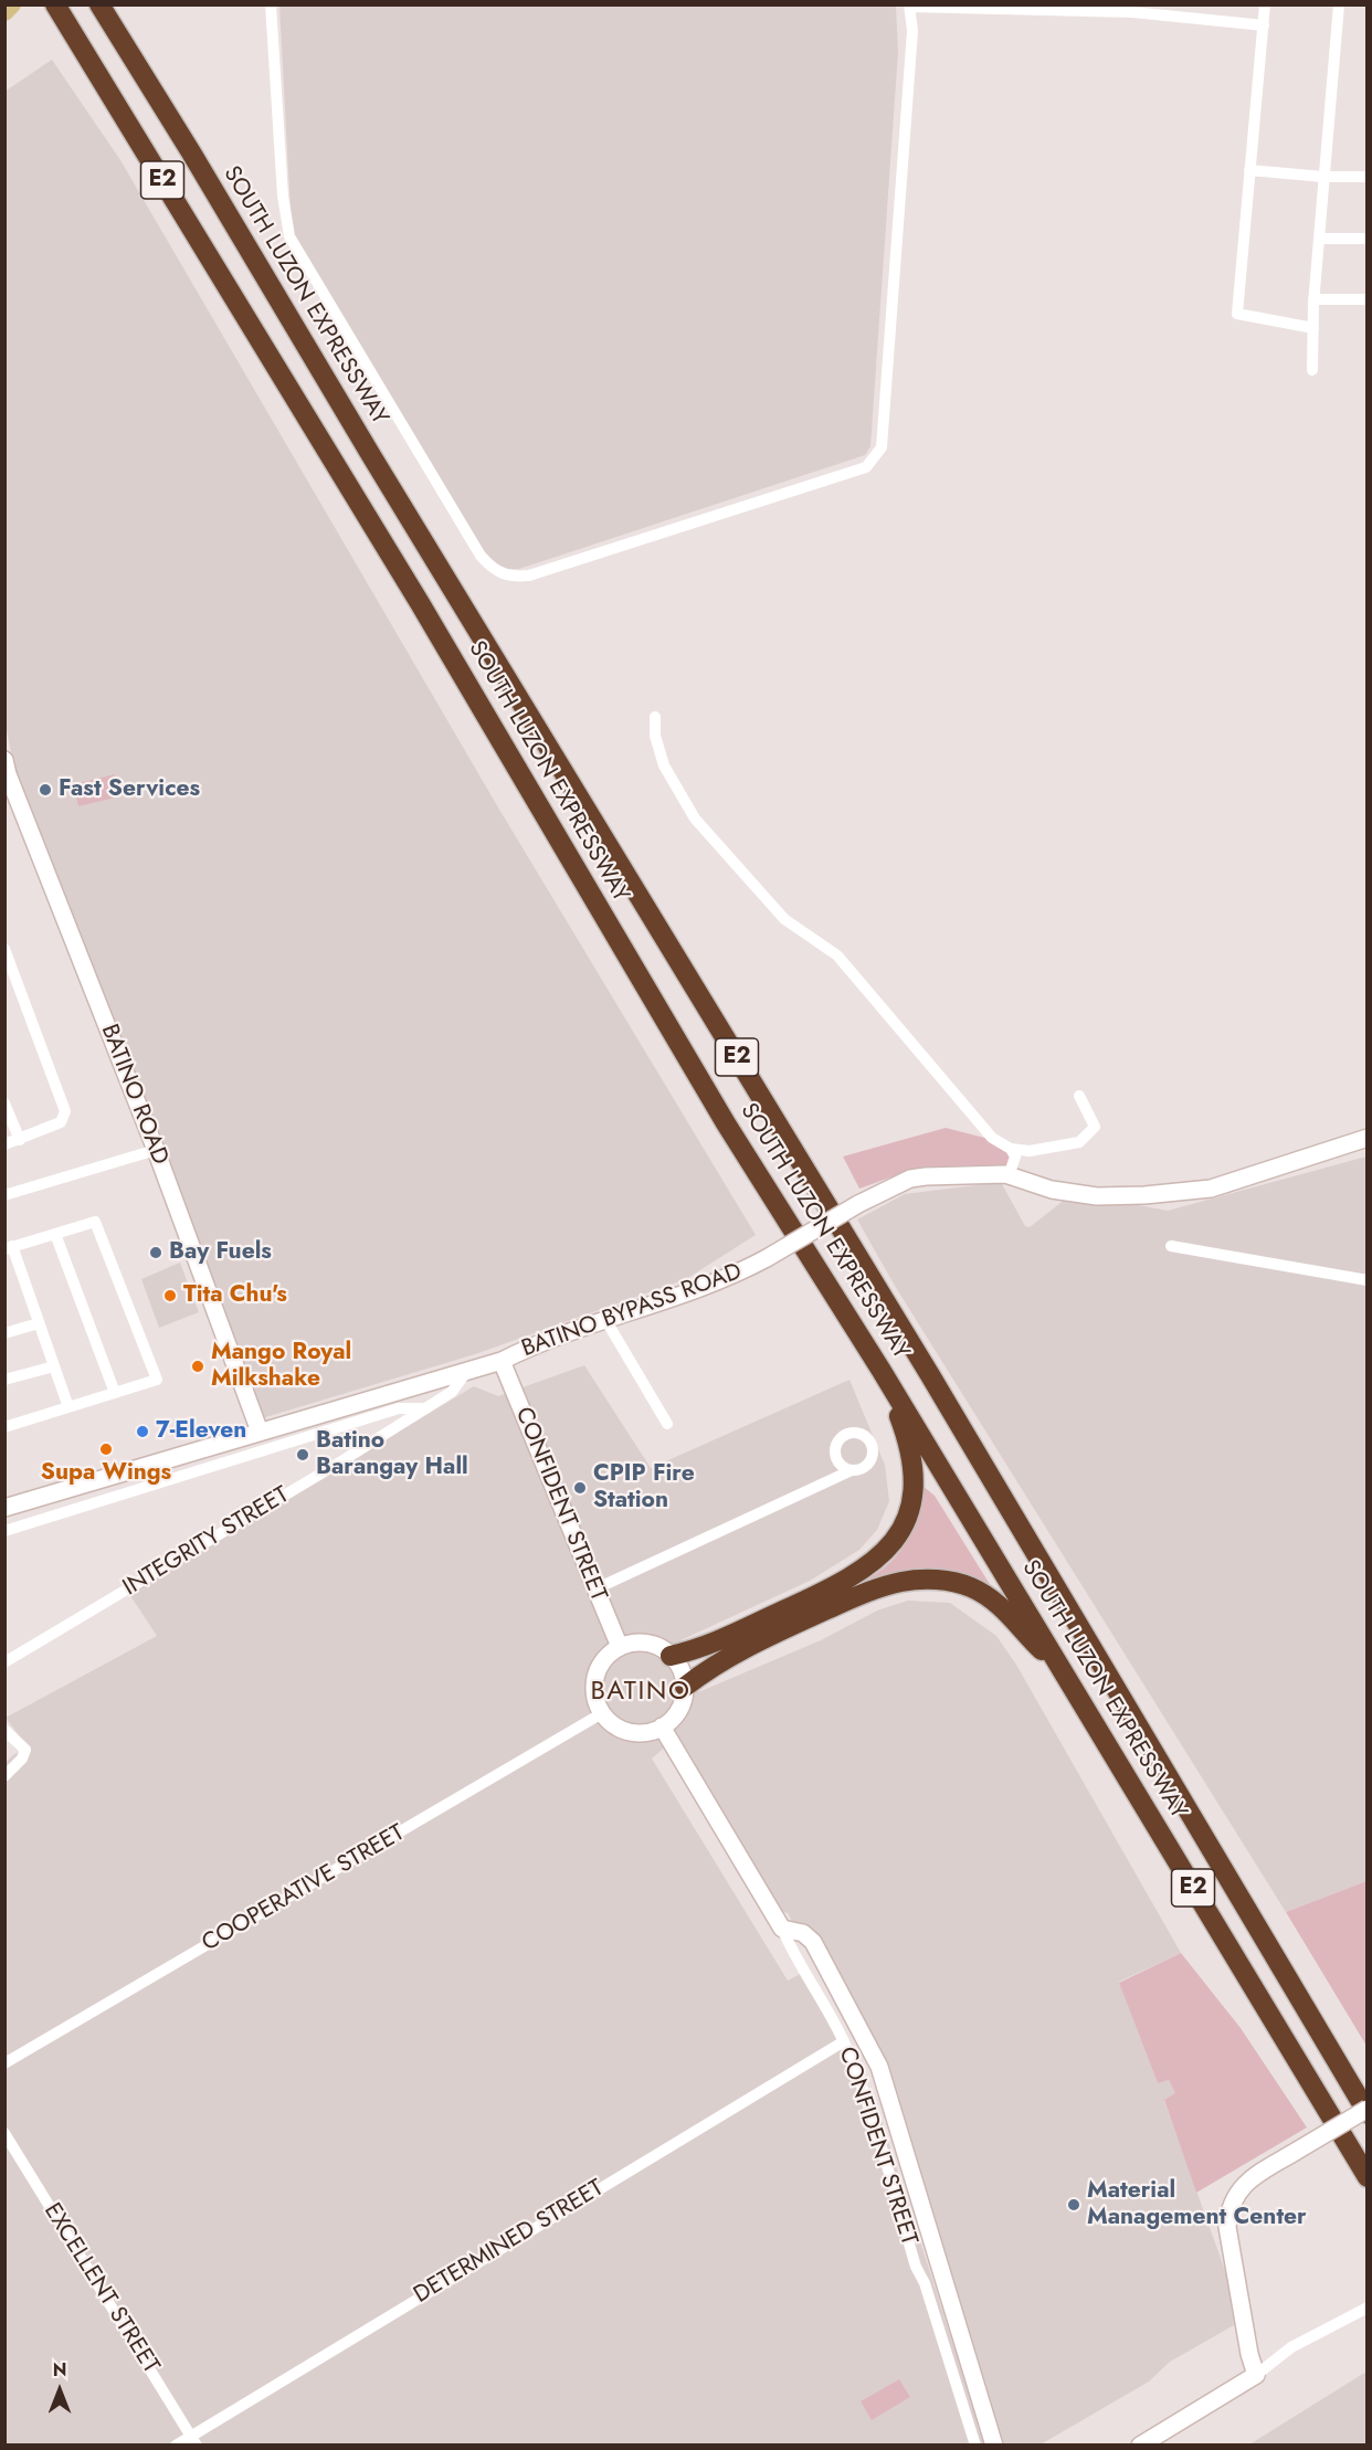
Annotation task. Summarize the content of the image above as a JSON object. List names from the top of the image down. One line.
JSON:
{"streets":{"highway":["E2","SOUTH LUZON EXPRESSWAY"],"main road":["BATINO ROAD","BATINO BYPASS ROAD","CONFIDENT STREET"],"street":["INTEGRITY STREET","COOPERATIVE STREET","DETERMINED STREET","EXCELLENT STREET"]},"crossings":[["BATINO ROAD","BATINO BYPASS ROAD"],["BATINO BYPASS ROAD","CONFIDENT STREET"],["BATINO BYPASS ROAD","INTEGRITY STREET"],["CONFIDENT STREET","COOPERATIVE STREET"],["CONFIDENT STREET","DETERMINED STREET"],["DETERMINED STREET","EXCELLENT STREET"]],"districts":["BATINO"],"places":["Fast Services","Bay Fuels","Tita Chu's","Mango Royal Milkshake","7-Eleven","Supa Wings","Batino Barangay Hall","CPIP Fire Station","Material Management Center"],"north":"top"}
